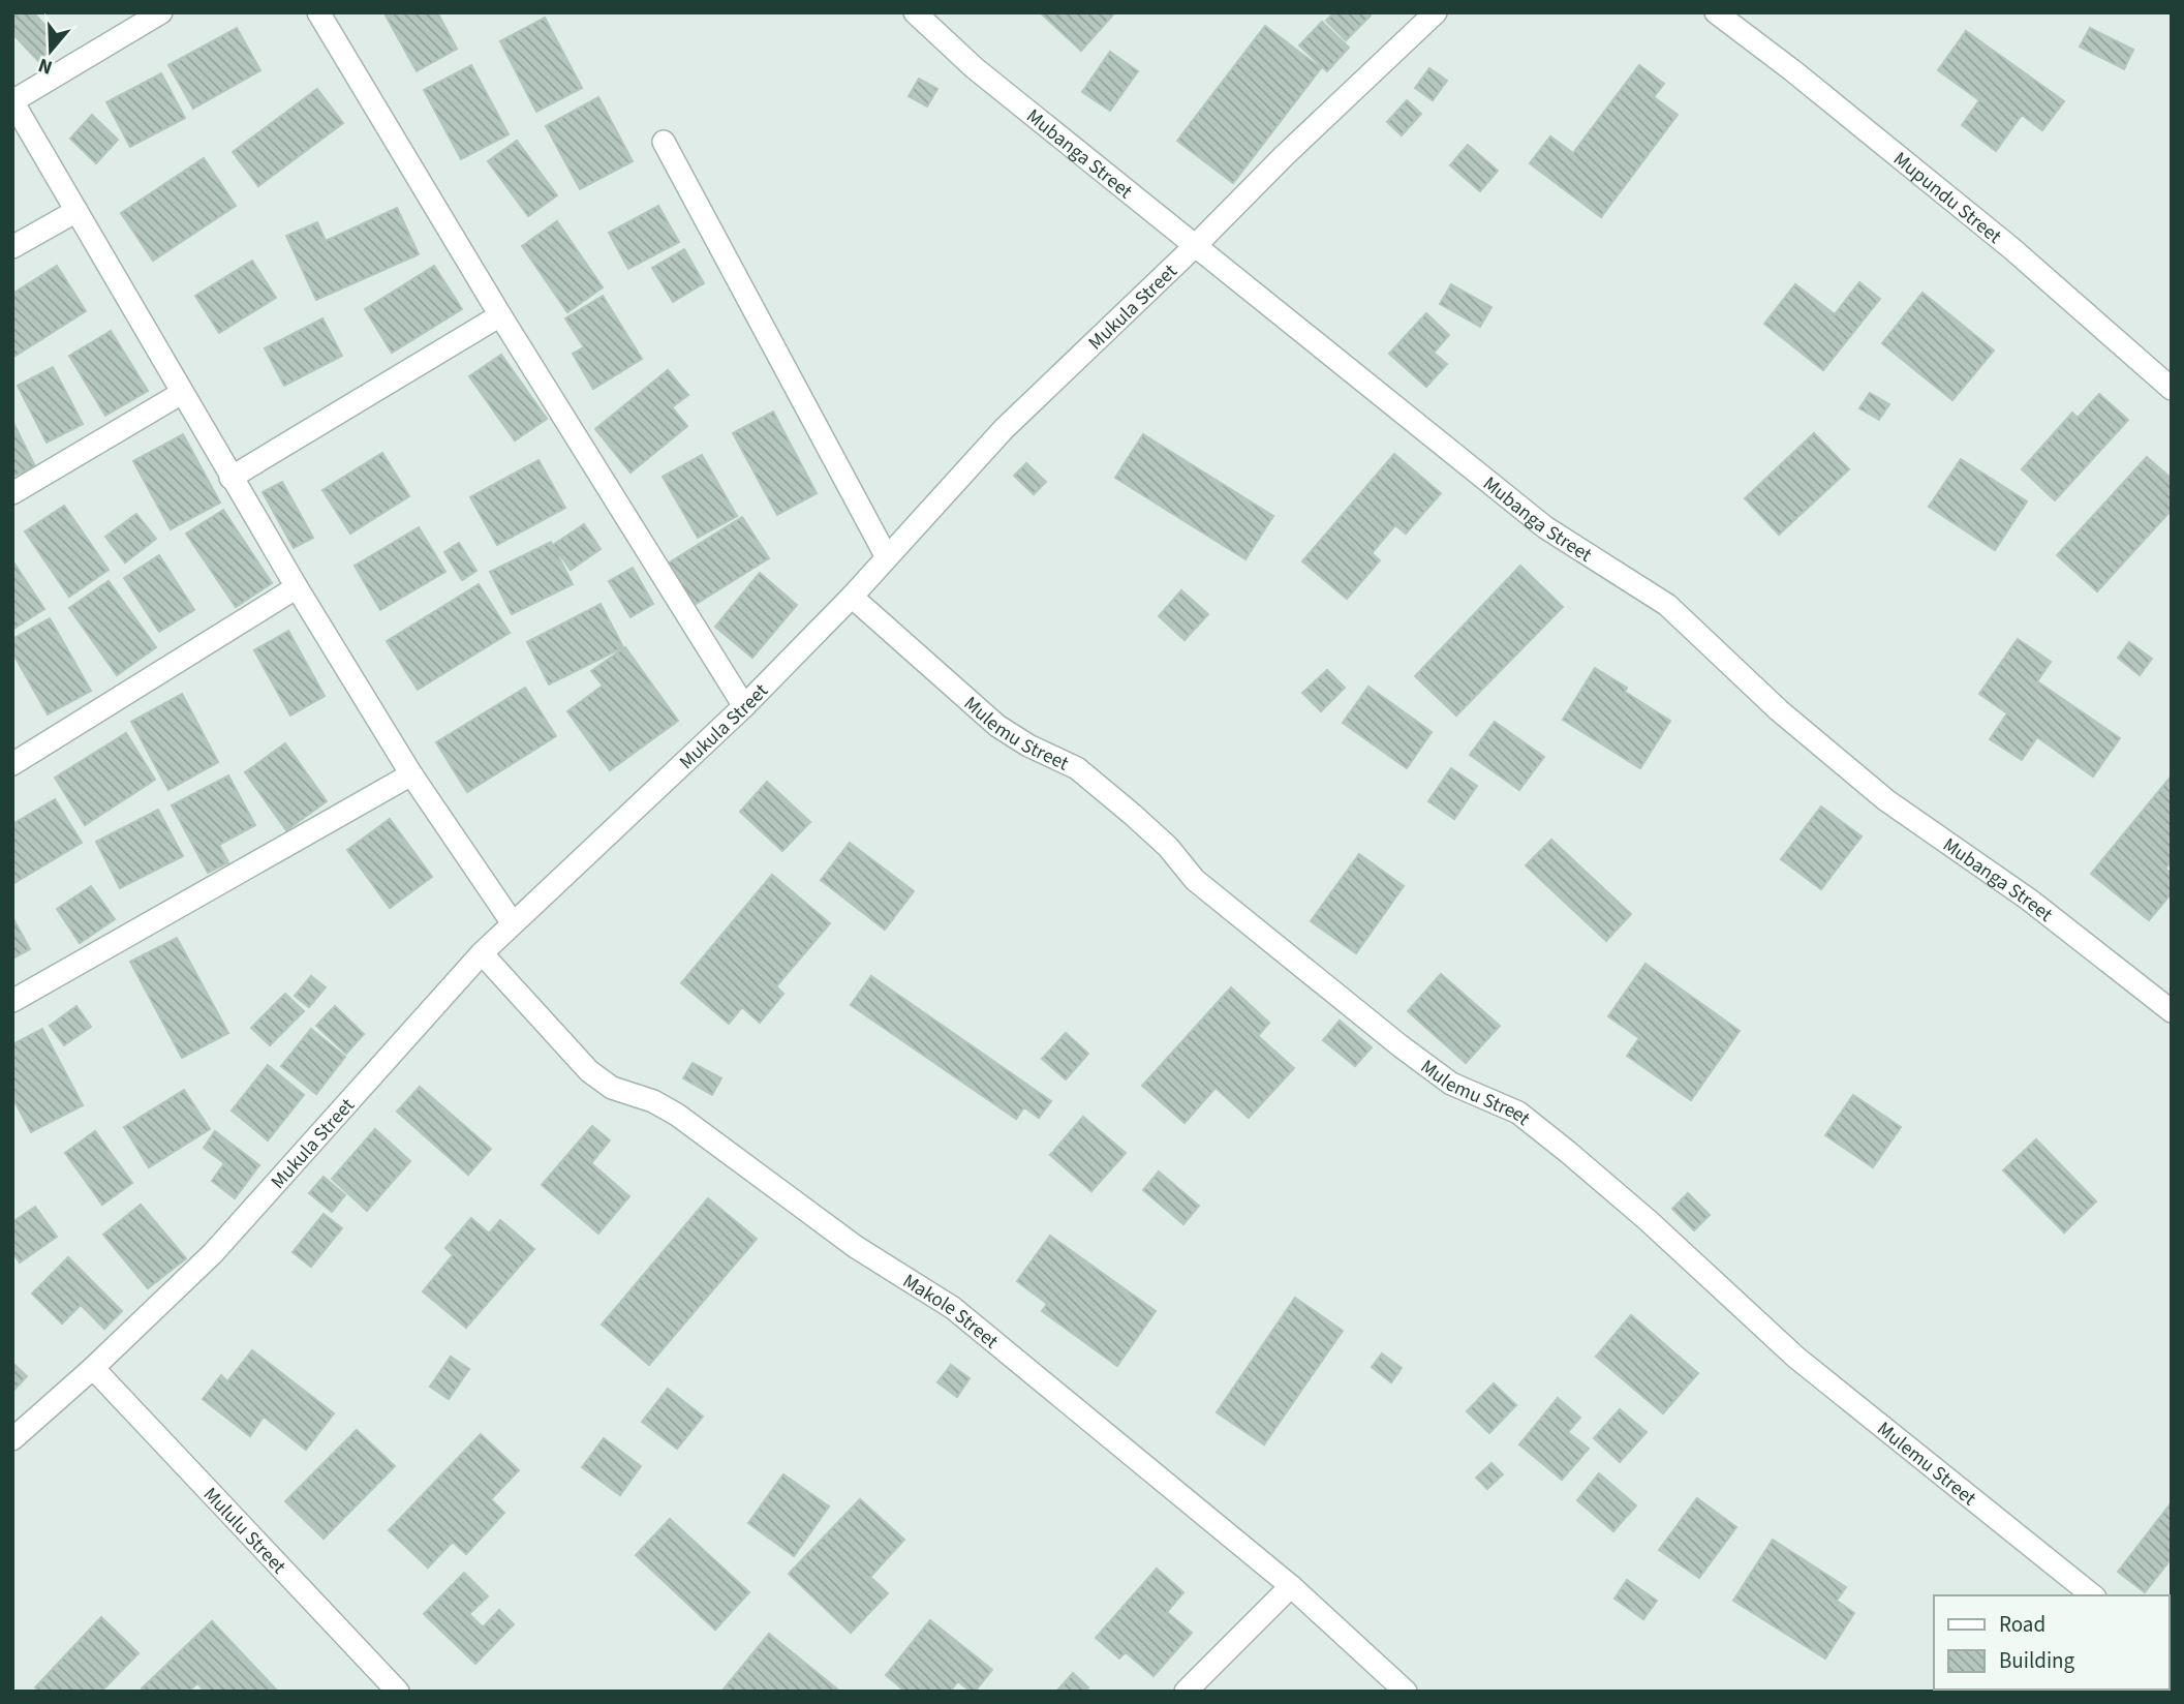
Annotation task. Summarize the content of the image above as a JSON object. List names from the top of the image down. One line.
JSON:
{"streets":{"street":["Mubanga Street","Mupundu Street","Mukula Street","Mulemu Street","Makole Street","Mululu Street"]},"crossings":[["Mubanga Street","Mukula Street"],["Mukula Street","Mulemu Street"],["Mukula Street","Makole Street"],["Mukula Street","Mululu Street"]],"legend":["Road","Building"],"north":"bottom"}
